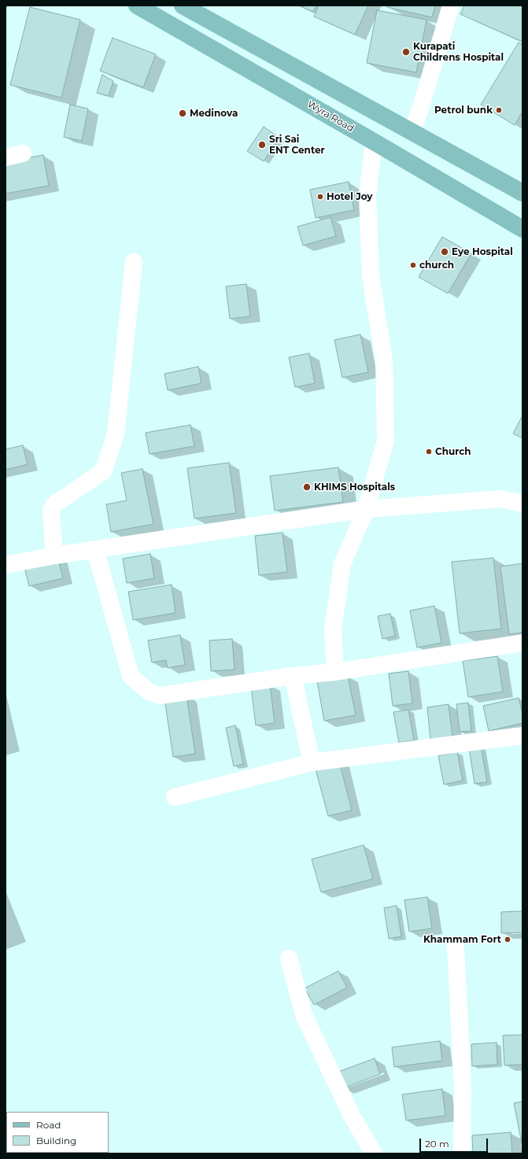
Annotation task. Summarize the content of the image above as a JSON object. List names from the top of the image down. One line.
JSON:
{"streets":{"main road":["Wyra Road"]},"places":["Kurapati Childrens Hospital","Petrol bunk","Medinova","Sri Sai ENT Center","Hotel Joy","Eye Hospital","church","Church","KHIMS Hospitals","Khammam Fort"],"legend":["Road","Building"],"scale_bar":"20 m"}
